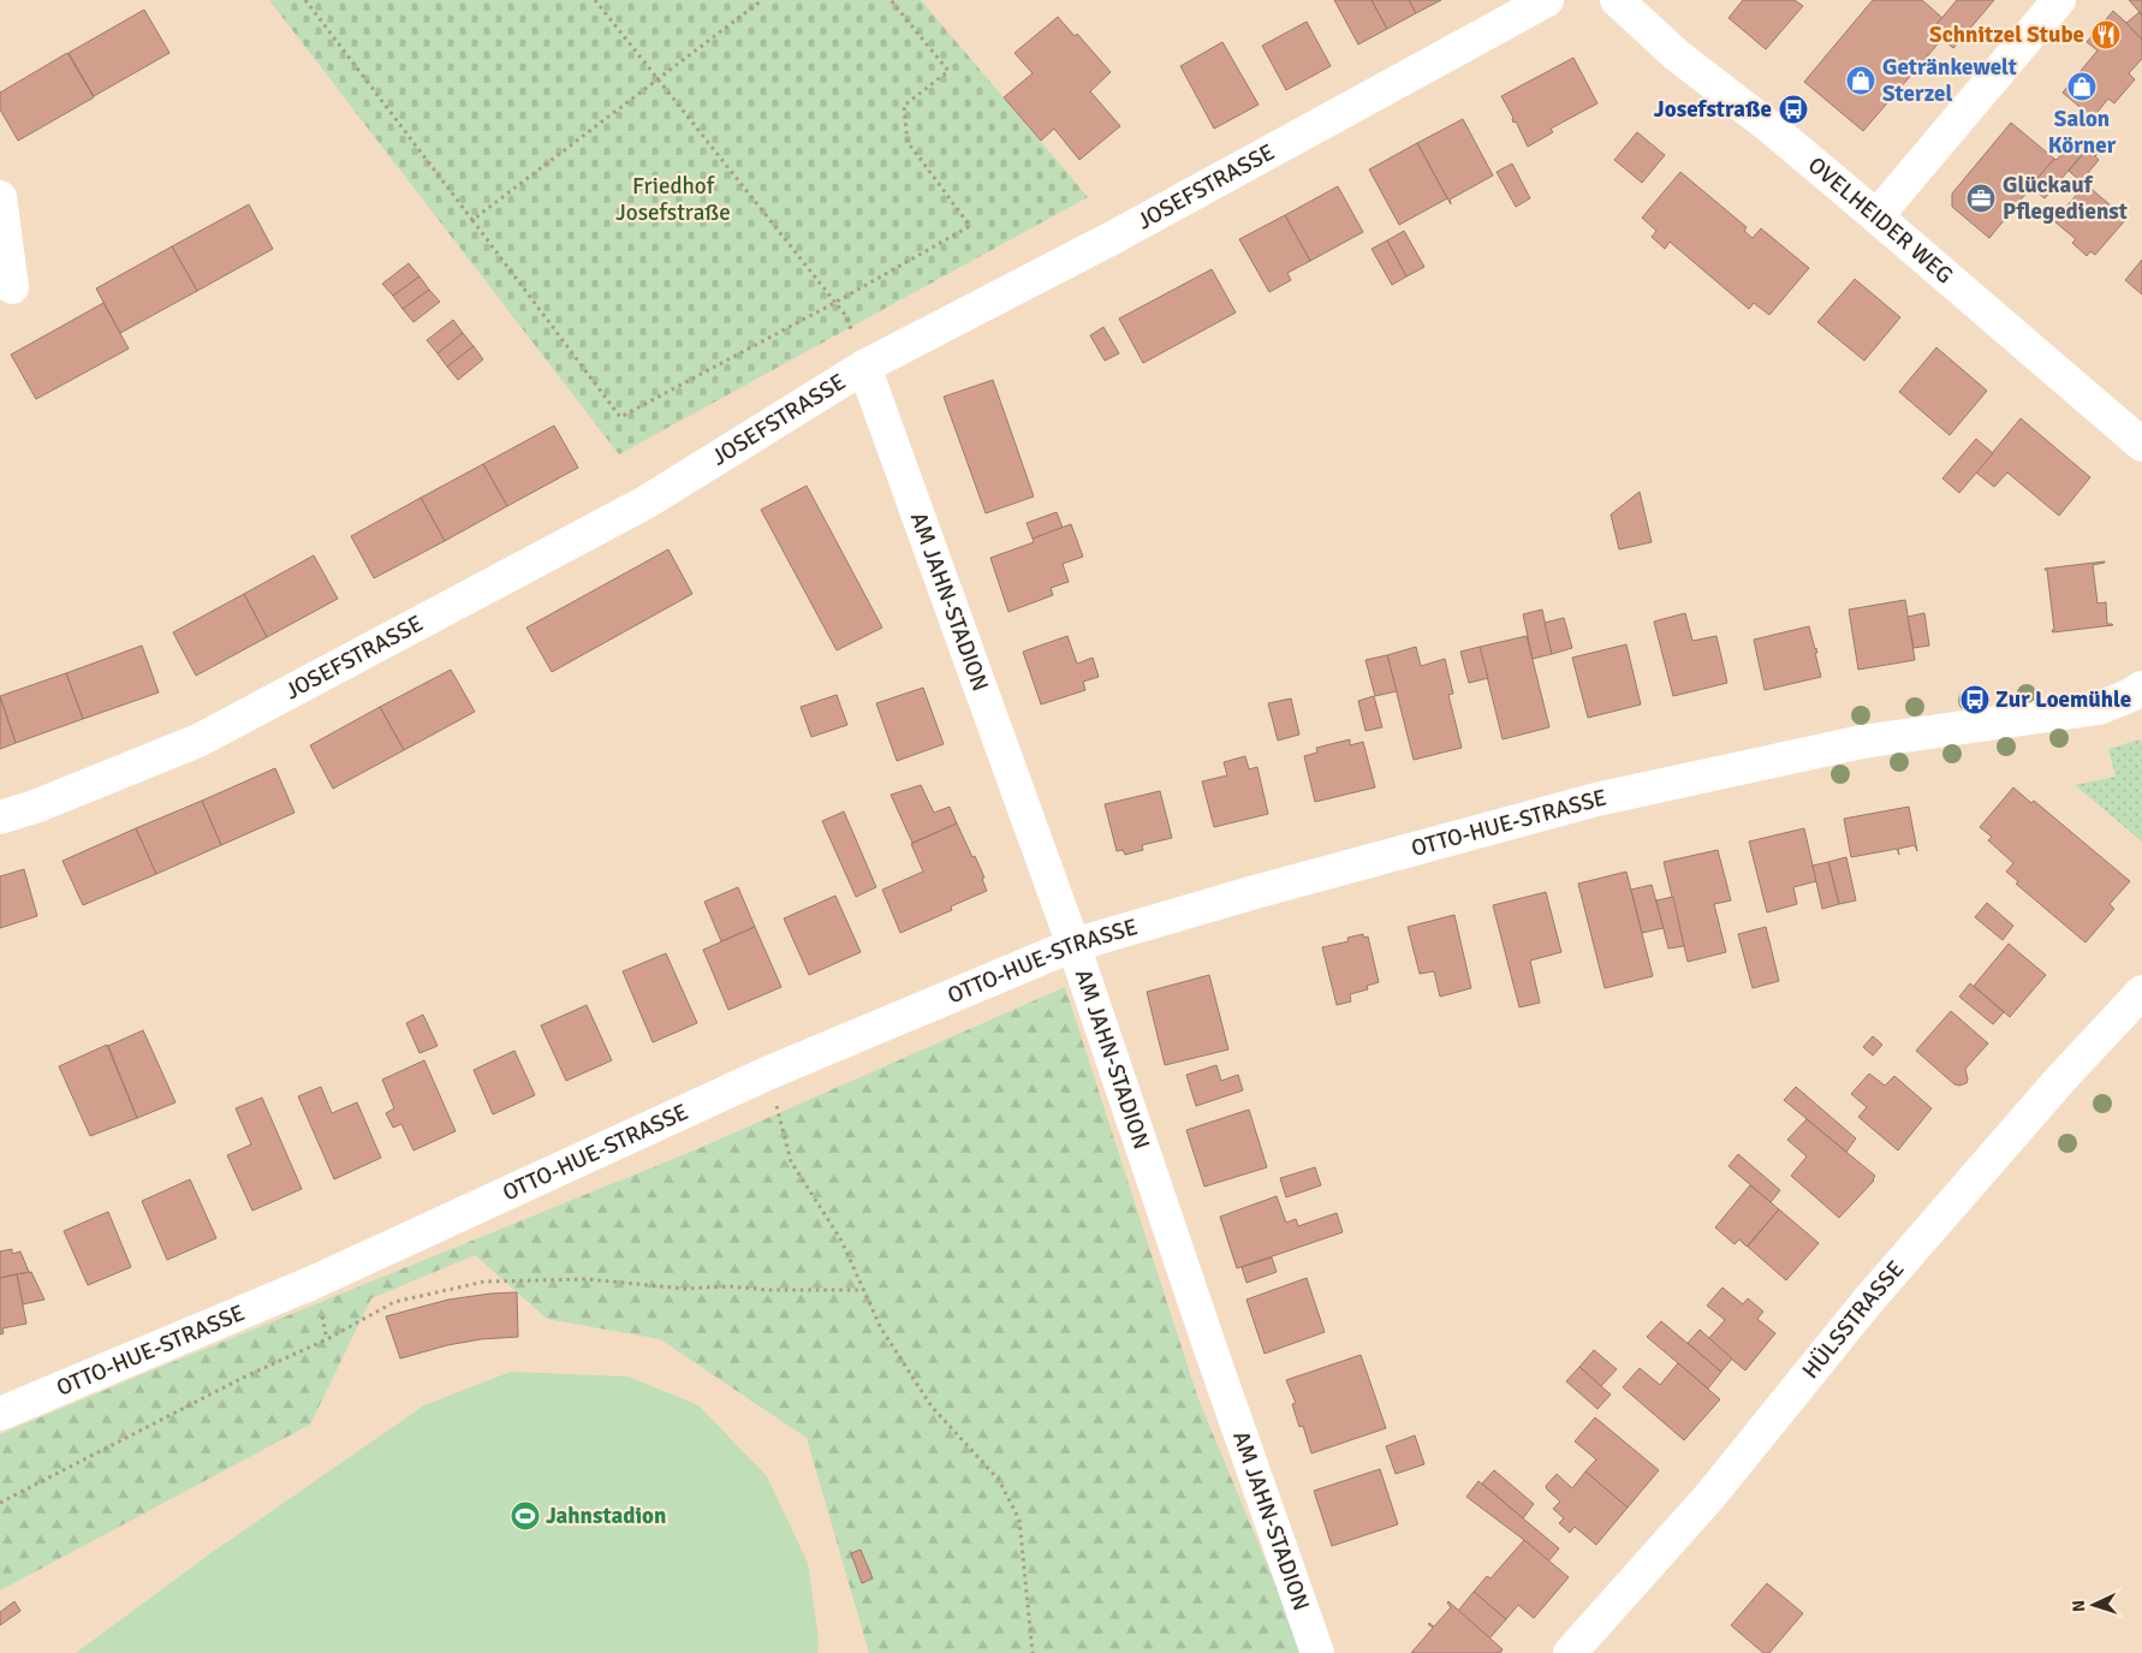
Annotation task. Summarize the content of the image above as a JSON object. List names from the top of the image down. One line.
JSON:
{"streets":{"street":["JOSEFSTRASSE","OVELHEIDER WEG","AM JAHN-STADION","OTTO-HUE-STRASSE","HÜLSSTRASSE"]},"crossings":[["JOSEFSTRASSE","AM JAHN-STADION"],["AM JAHN-STADION","OTTO-HUE-STRASSE"]],"parks":["Friedhof Josefstraße"],"places":{"restaurant":["Schnitzel Stube"],"shop":["Getränkewelt Sterzel","Salon Körner"],"bus stop":["Josefstraße","Zur Loemühle"],"office":["Glückauf Pflegedienst"],"sports":["Jahnstadion"]},"north":"left"}
